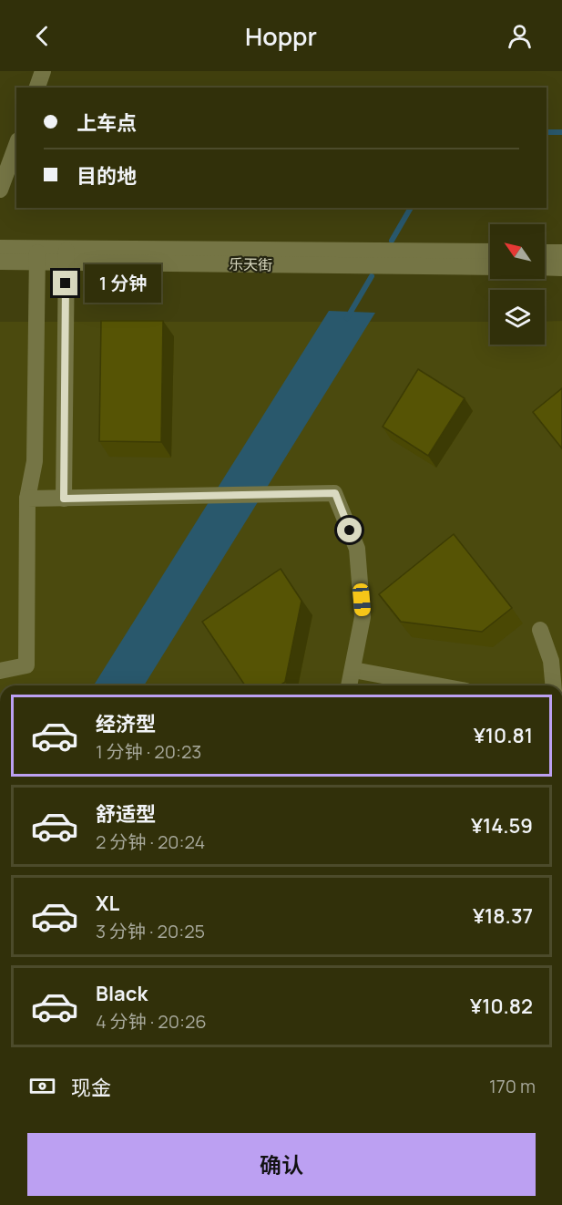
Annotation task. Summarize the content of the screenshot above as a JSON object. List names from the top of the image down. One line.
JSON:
{"streets":{"street":["乐天街"]},"north":"top left","page":{"header":"Hoppr","banner":["上车点","目的地"],"bubble":"1 分钟","list":[{"name":"经济型","note":"1 分钟 · 20:23","value":"¥10.81"},{"name":"舒适型","note":"2 分钟 · 20:24","value":"¥14.59"},{"name":"XL","note":"3 分钟 · 20:25","value":"¥18.37"},{"name":"Black","note":"4 分钟 · 20:26","value":"¥10.82"}],"pay":["现金","170 m"],"buttons":"确认"}}
